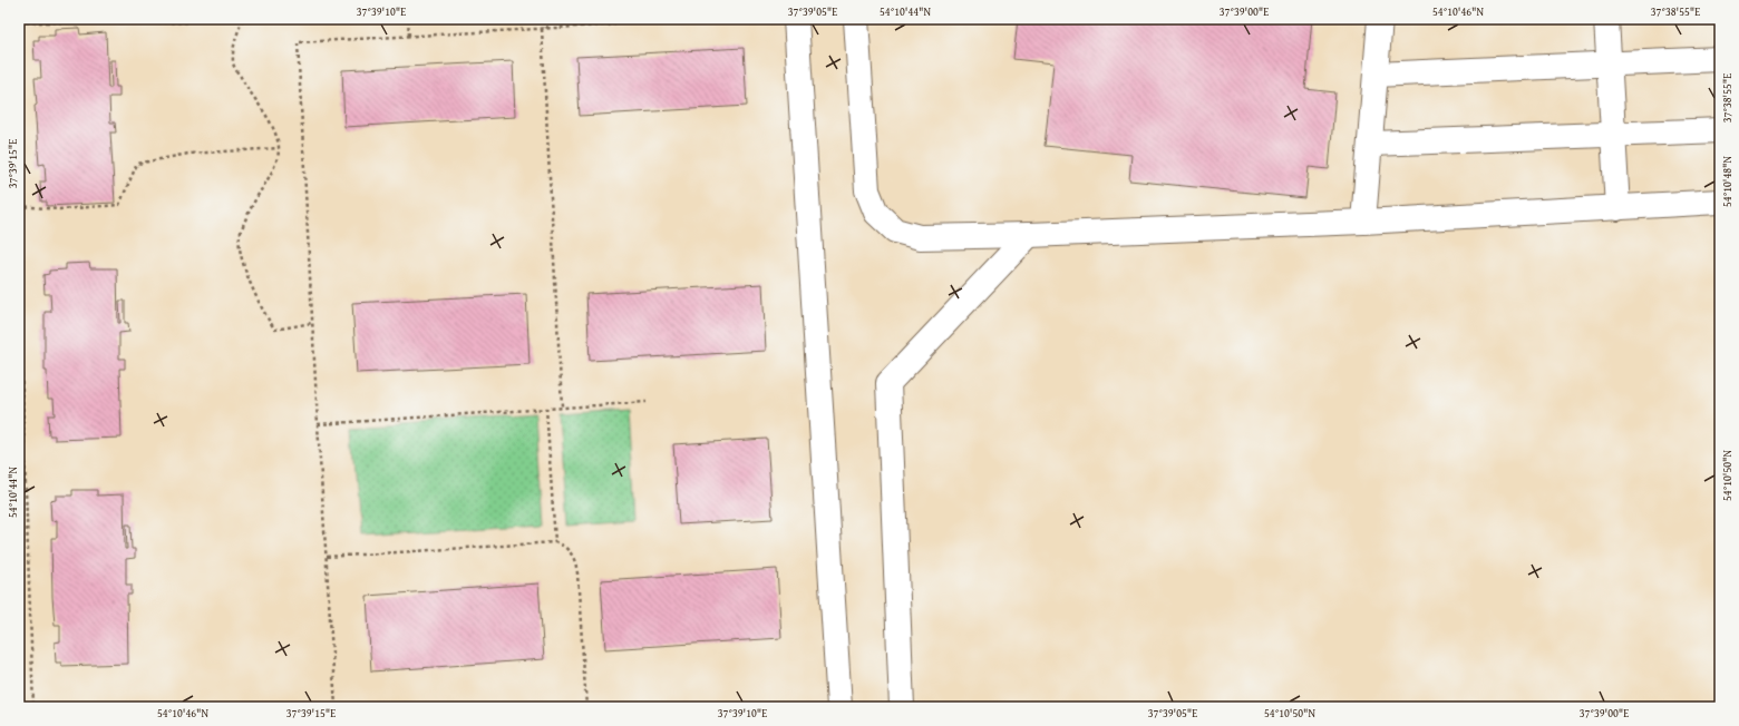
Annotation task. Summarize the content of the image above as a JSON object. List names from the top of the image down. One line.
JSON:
{"coordinates":["37°39'10\"E","37°39'05\"E","54°10'44\"N","37°39'00\"E","54°10'46\"N","37°38'55\"E","37°39'15\"E","54°10'48\"N","54°10'50\"N"]}
